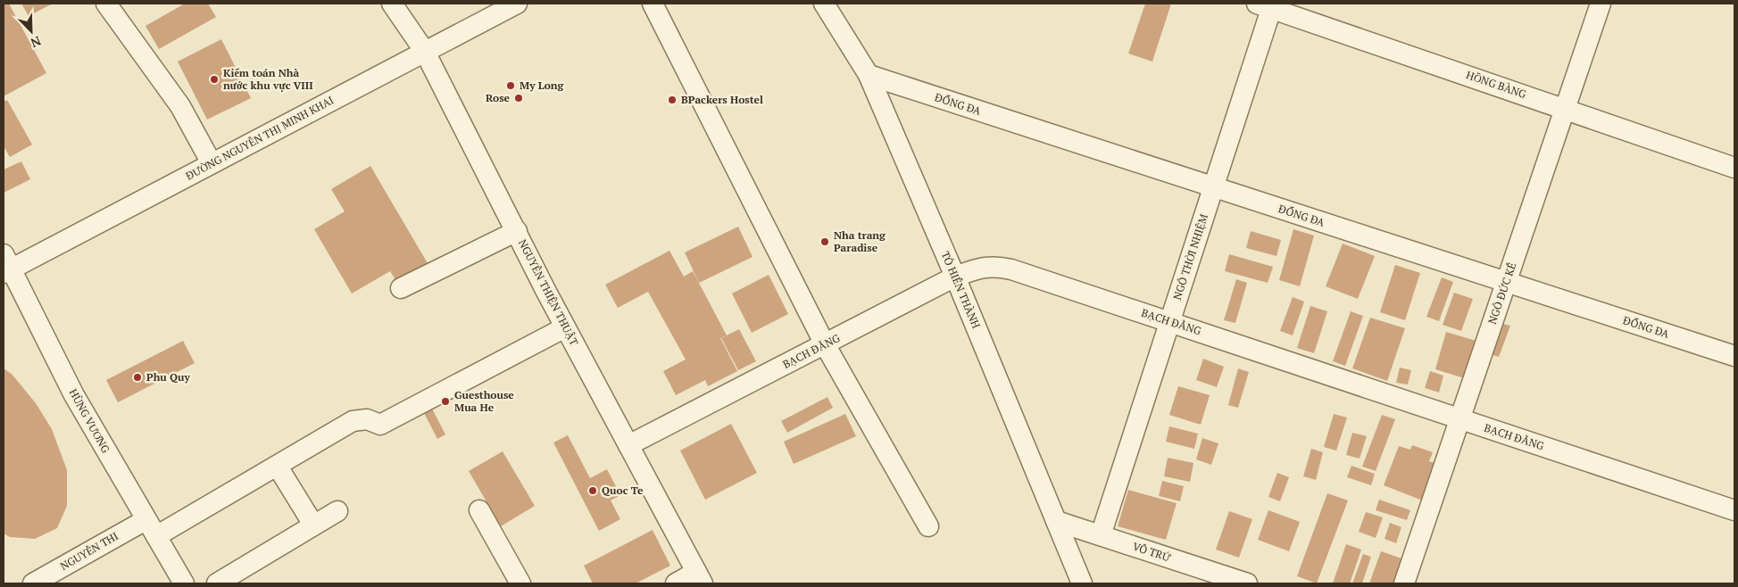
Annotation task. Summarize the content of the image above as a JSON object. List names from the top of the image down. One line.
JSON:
{"streets":{"street":["HỒNG BÀNG","ĐỐNG ĐA","ĐƯỜNG NGUYỄN THỊ MINH KHAI","NGÔ THỜI NHIỆM","TÔ HIẾN THÀNH","NGUYỄN THIỆN THUẬT","NGÔ ĐỨC KẾ","BẠCH ĐẰNG","HÙNG VƯƠNG","NGUYỄN THI","VÕ TRỨ"]},"crossings":[["HỒNG BÀNG","NGÔ THỜI NHIỆM"],["HỒNG BÀNG","NGÔ ĐỨC KẾ"],["ĐỐNG ĐA","NGÔ THỜI NHIỆM"],["ĐỐNG ĐA","TÔ HIẾN THÀNH"],["ĐỐNG ĐA","NGÔ ĐỨC KẾ"],["ĐƯỜNG NGUYỄN THỊ MINH KHAI","NGUYỄN THIỆN THUẬT"],["ĐƯỜNG NGUYỄN THỊ MINH KHAI","HÙNG VƯƠNG"],["NGÔ THỜI NHIỆM","BẠCH ĐẰNG"],["NGÔ THỜI NHIỆM","VÕ TRỨ"],["TÔ HIẾN THÀNH","BẠCH ĐẰNG"],["TÔ HIẾN THÀNH","VÕ TRỨ"],["NGUYỄN THIỆN THUẬT","BẠCH ĐẰNG"],["NGÔ ĐỨC KẾ","BẠCH ĐẰNG"],["HÙNG VƯƠNG","NGUYỄN THI"]],"places":["Kiểm toán Nhà nước khu vực VIII","My Long","Rose","BPackers Hostel","Nha trang Paradise","Phu Quy","Guesthouse Mua He","Quoc Te"],"north":"bottom right"}
